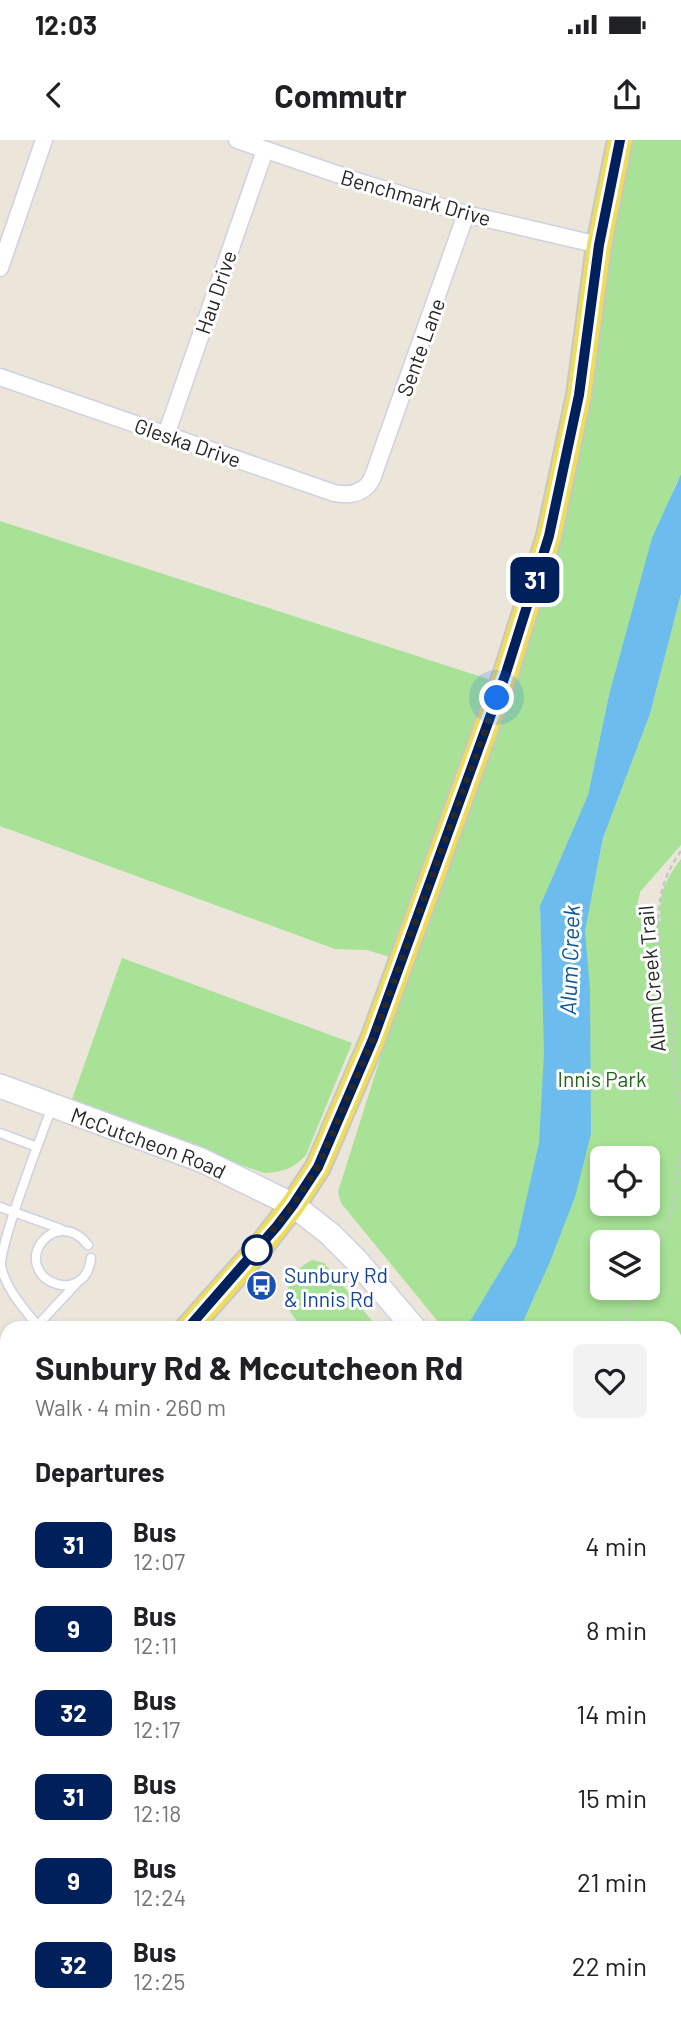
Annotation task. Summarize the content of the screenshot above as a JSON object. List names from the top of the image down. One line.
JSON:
{"streets":{"main road":["McCutcheon Road"],"street":["Benchmark Drive","Hau Drive","Sente Lane","Gleska Drive"],"path":["Alum Creek Trail"]},"crossings":[["Benchmark Drive","Hau Drive"],["Benchmark Drive","Sente Lane"],["Hau Drive","Gleska Drive"],["Sente Lane","Gleska Drive"]],"water":["Alum Creek"],"parks":["Innis Park"],"places":{"bus stop":["Sunbury Rd & Innis Rd"]},"lines":["bus line 31"],"page":{"status":"12:03","header":"Commutr","on_map":"31","heading":[["Sunbury Rd & Mccutcheon Rd","Walk · 4 min · 260 m"],"Departures"],"list":[{"mark":"31","name":"Bus","note":"12:07","value":"4 min"},{"mark":"9","name":"Bus","note":"12:11","value":"8 min"},{"mark":"32","name":"Bus","note":"12:17","value":"14 min"},{"mark":"31","name":"Bus","note":"12:18","value":"15 min"},{"mark":"9","name":"Bus","note":"12:24","value":"21 min"},{"mark":"32","name":"Bus","note":"12:25","value":"22 min"}]}}
